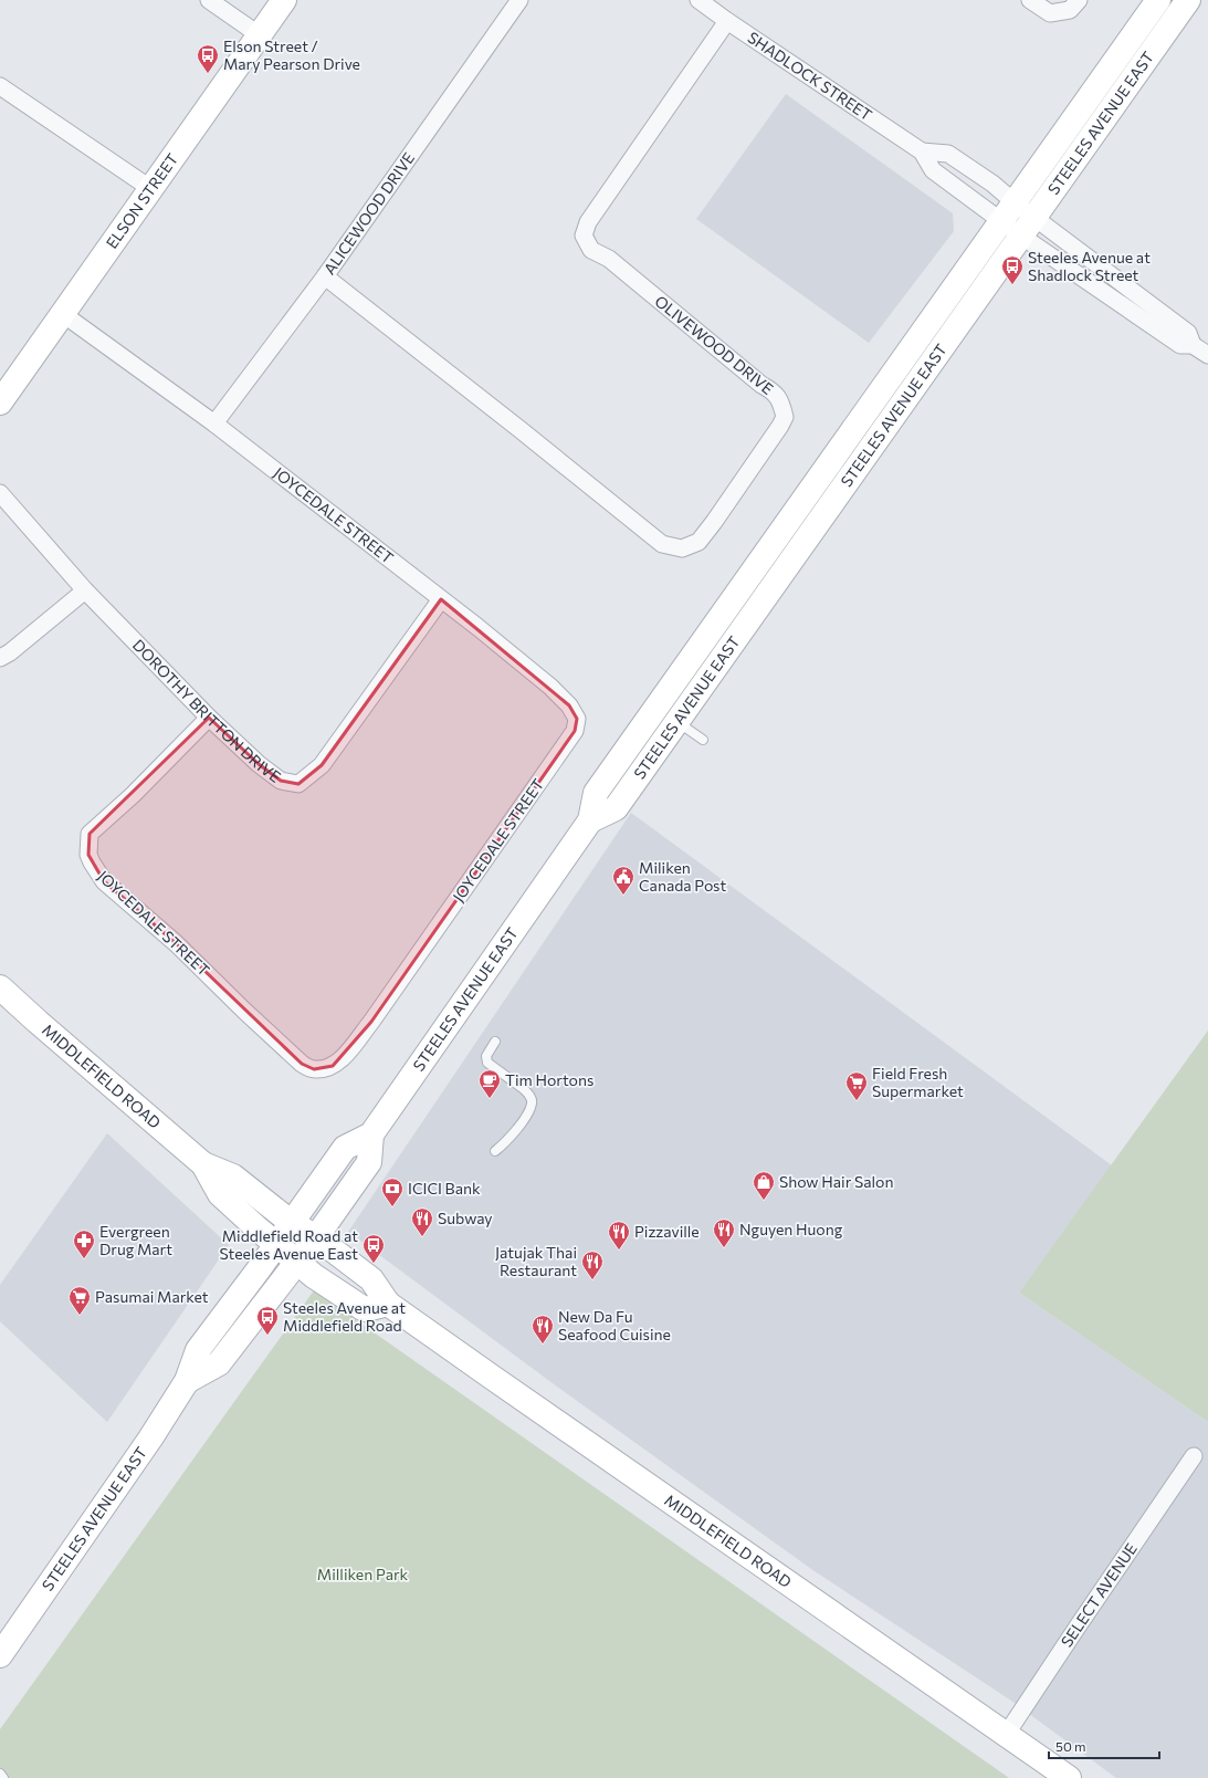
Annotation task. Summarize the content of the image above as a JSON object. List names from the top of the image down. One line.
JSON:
{"streets":{"main road":["STEELES AVENUE EAST","ELSON STREET","MIDDLEFIELD ROAD"],"street":["SHADLOCK STREET","ALICEWOOD DRIVE","OLIVEWOOD DRIVE","JOYCEDALE STREET","DOROTHY BRITTON DRIVE","SELECT AVENUE"]},"crossings":[["SHADLOCK STREET","STEELES AVENUE EAST"],["SHADLOCK STREET","OLIVEWOOD DRIVE"],["STEELES AVENUE EAST","MIDDLEFIELD ROAD"],["ELSON STREET","JOYCEDALE STREET"],["ALICEWOOD DRIVE","OLIVEWOOD DRIVE"],["ALICEWOOD DRIVE","JOYCEDALE STREET"],["JOYCEDALE STREET","DOROTHY BRITTON DRIVE"],["MIDDLEFIELD ROAD","SELECT AVENUE"]],"parks":["Milliken Park"],"places":{"bus stop":["Elson Street / Mary Pearson Drive","Steeles Avenue at Shadlock Street","Middlefield Road at Steeles Avenue East","Steeles Avenue at Middlefield Road"],"public building":["Miliken Canada Post"],"cafe":["Tim Hortons"],"supermarket":["Field Fresh Supermarket","Pasumai Market"],"shop":["Show Hair Salon"],"bank":["ICICI Bank"],"restaurant":["Subway","Nguyen Huong","Pizzaville","Jatujak Thai Restaurant","New Da Fu Seafood Cuisine"],"pharmacy":["Evergreen Drug Mart"]},"scale_bar":"50 m"}
